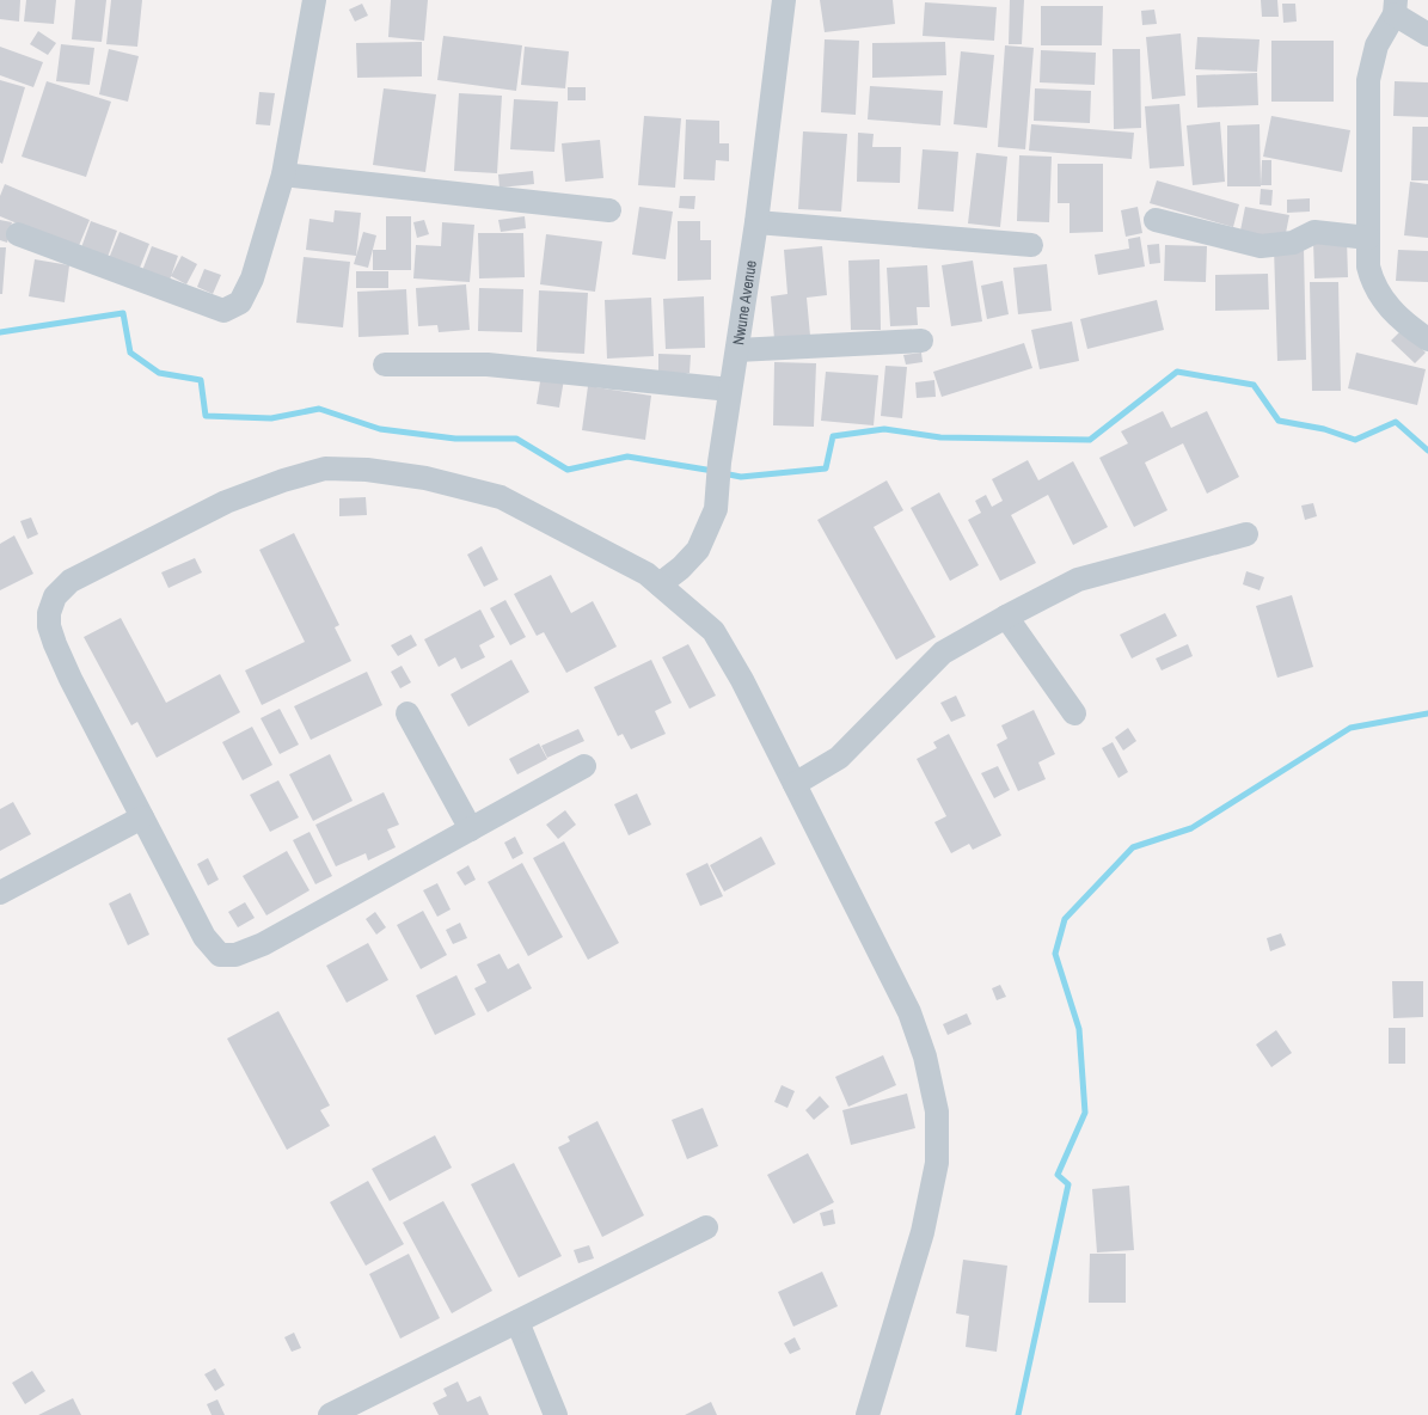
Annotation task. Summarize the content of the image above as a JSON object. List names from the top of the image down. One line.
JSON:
{"streets":{"street":["Nwune Avenue"]}}
